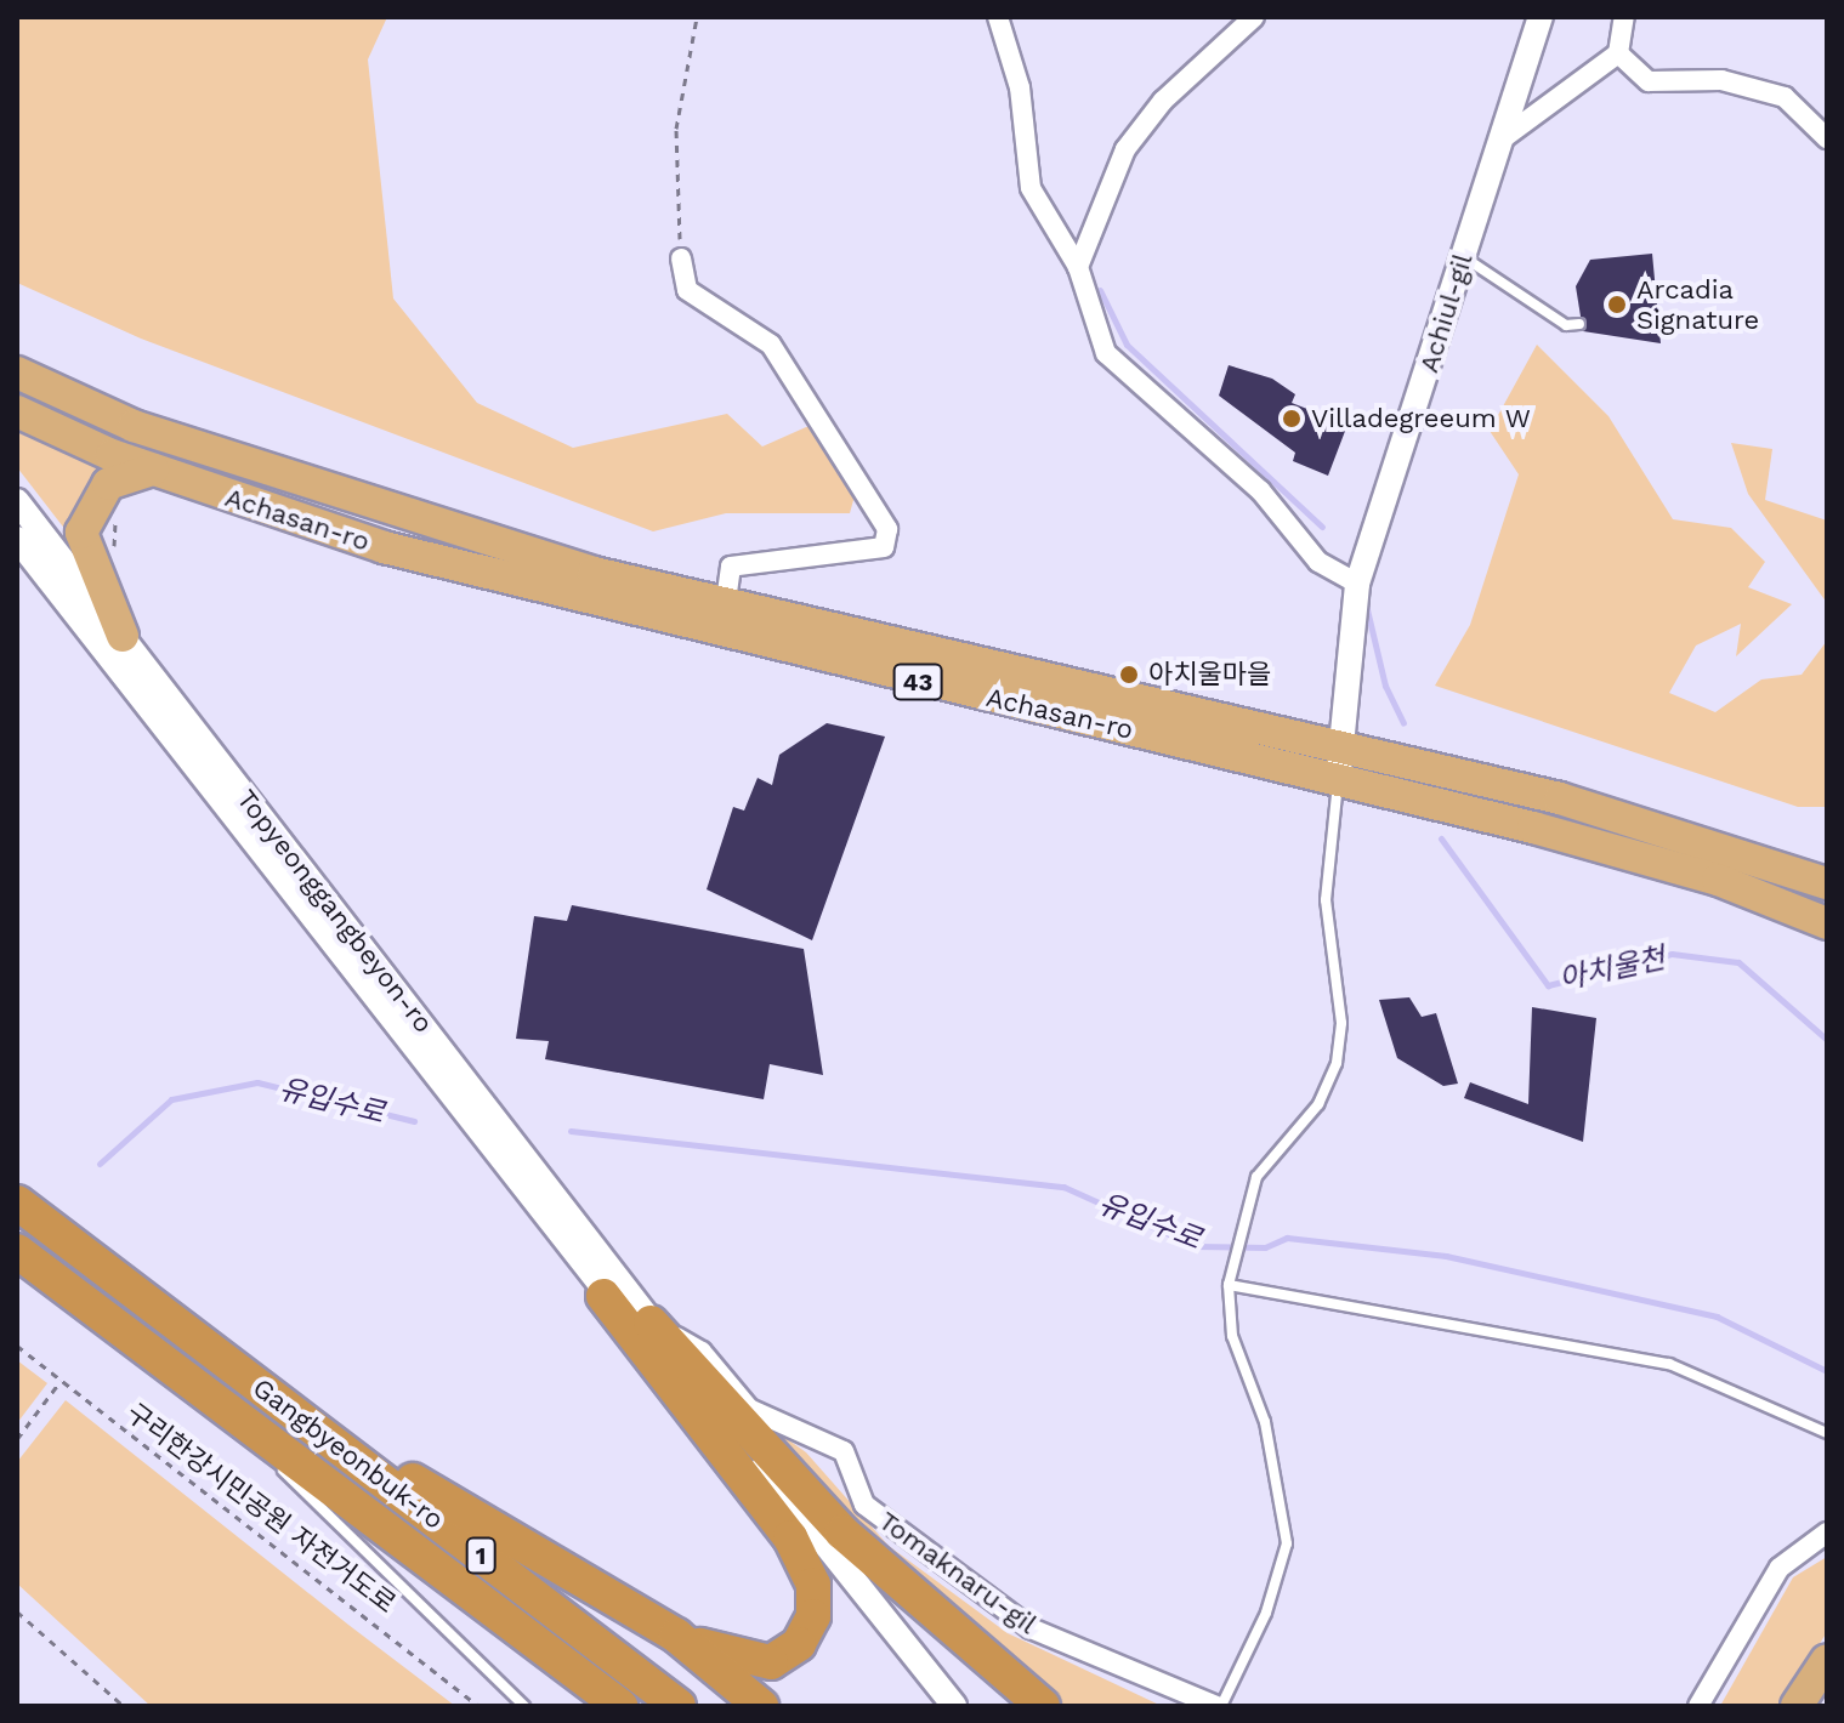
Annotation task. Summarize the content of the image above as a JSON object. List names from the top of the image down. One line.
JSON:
{"streets":{"highway":["Gangbyeonbuk-ro","1"],"main road":["Achasan-ro","43"],"street":["Achiul-gil","Topyeonggangbeyon-ro","Tomaknaru-gil"],"path":["구리한강시민공원 자전거도로"]},"crossings":[["Achiul-gil","Achasan-ro"],["Topyeonggangbeyon-ro","Tomaknaru-gil"]],"water":["아치울천","유입수로"],"places":["Arcadia Signature","Villadegreeum W","아치울마을"]}
